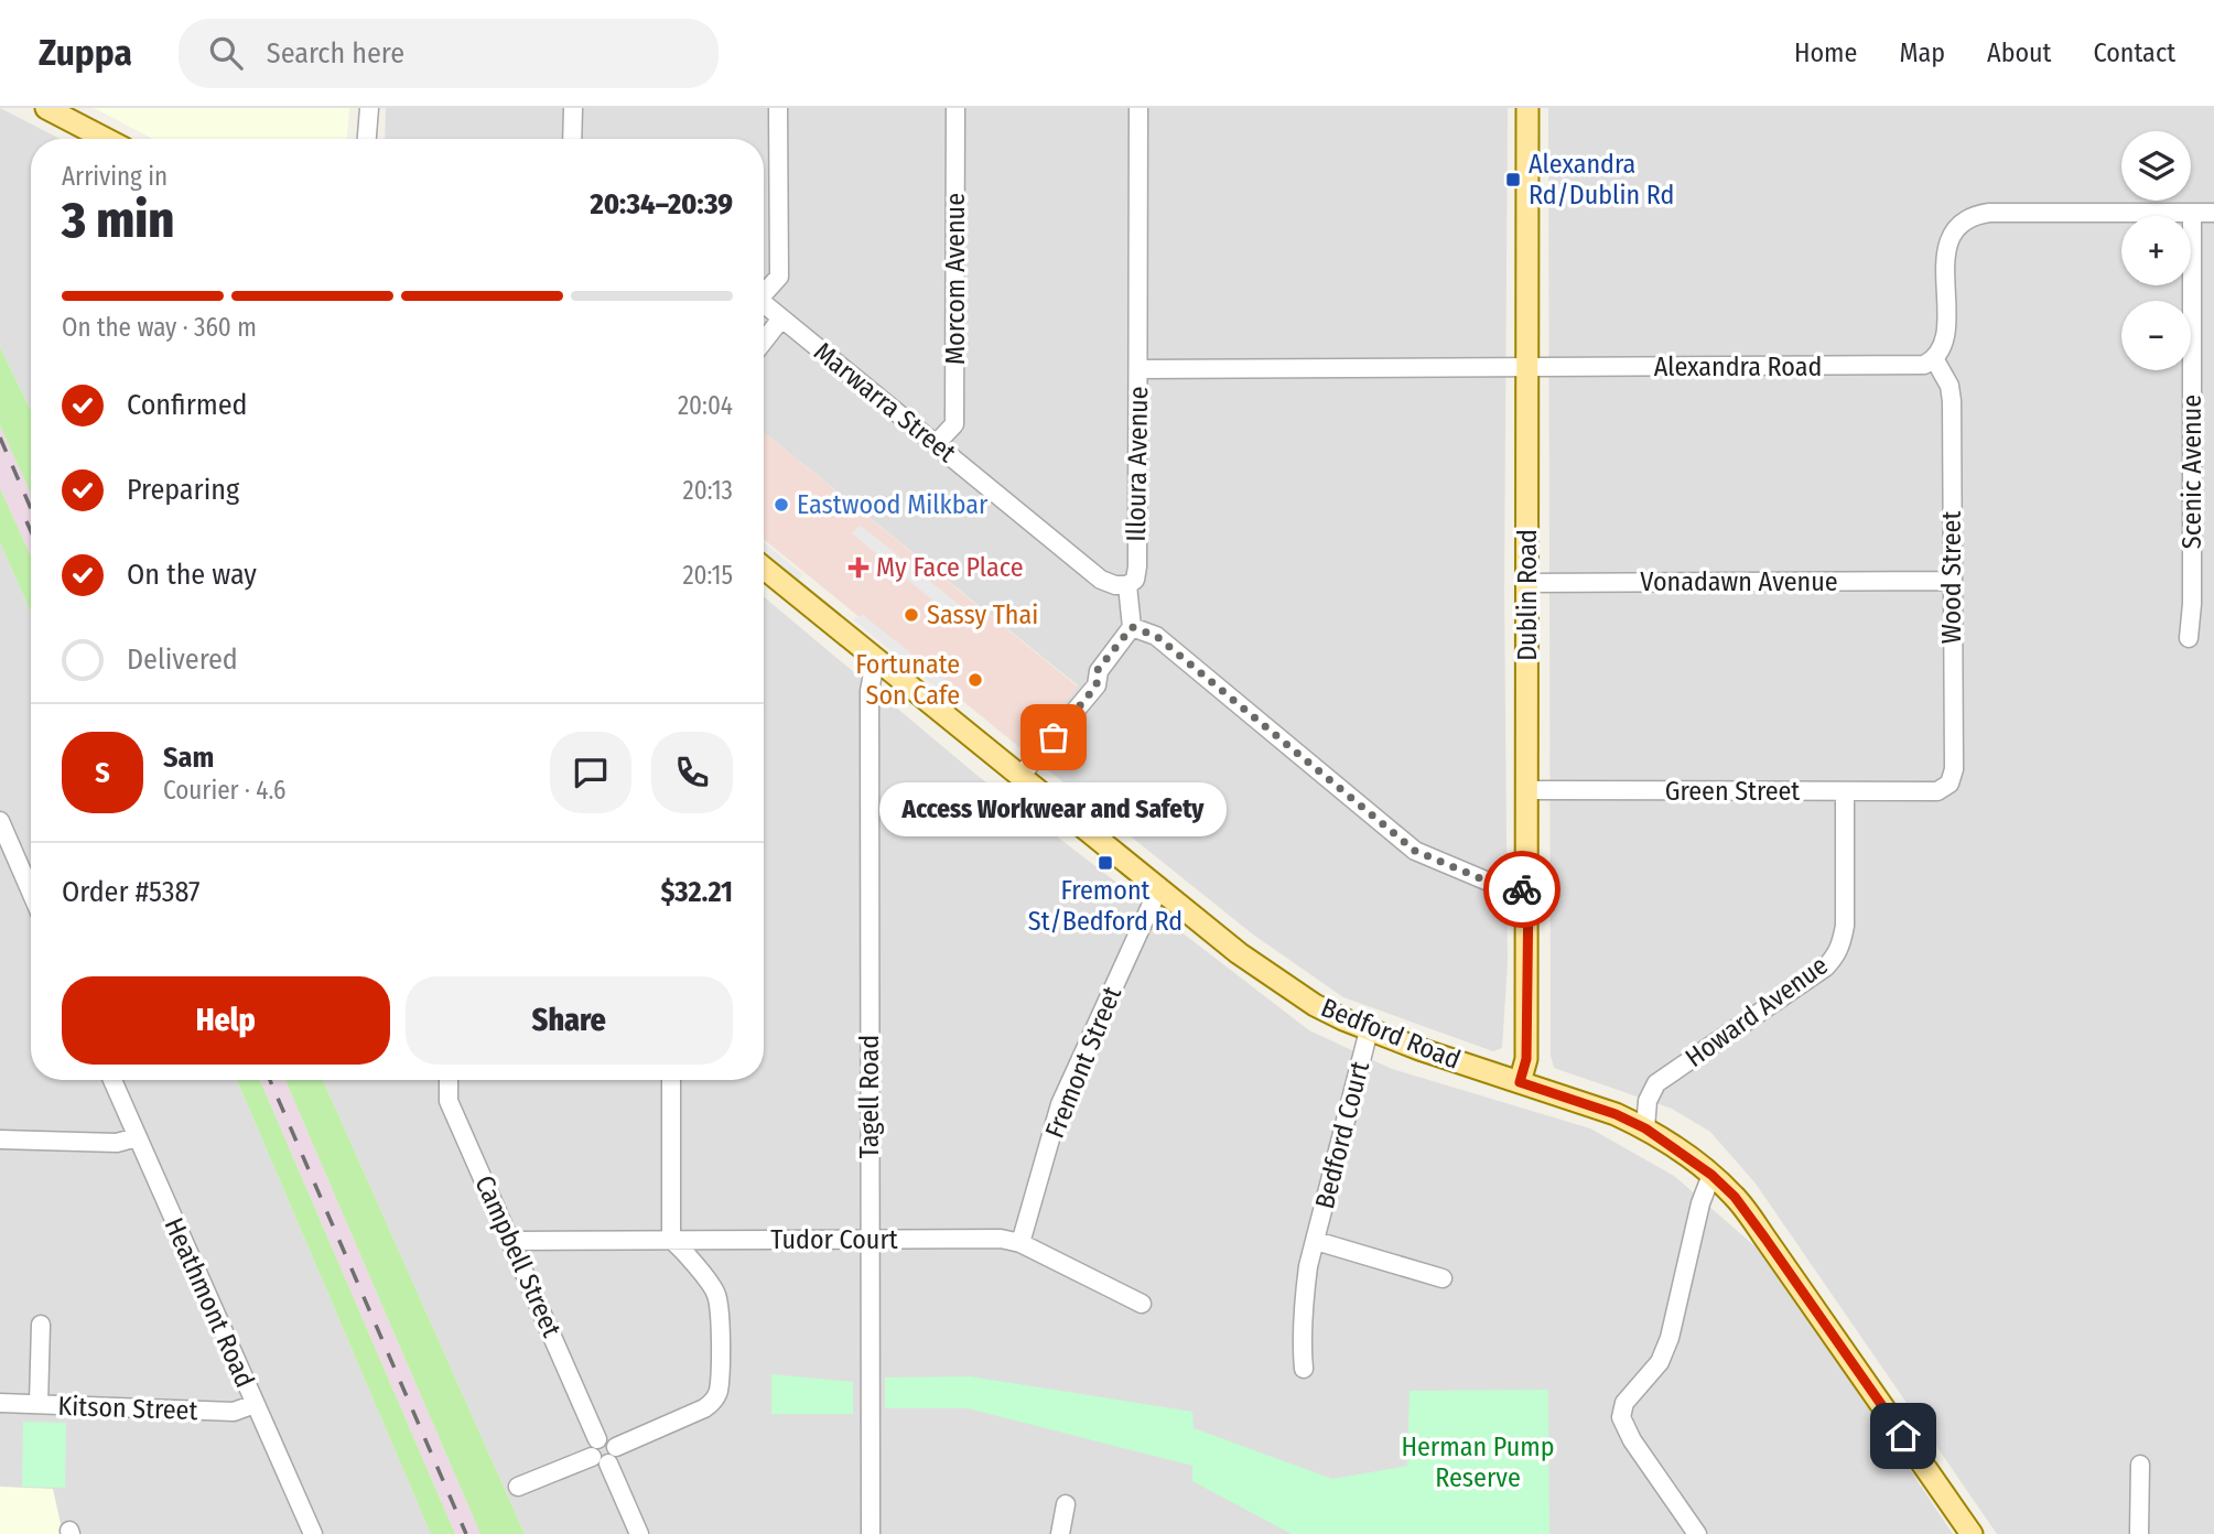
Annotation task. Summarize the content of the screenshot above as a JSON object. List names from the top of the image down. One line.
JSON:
{"streets":{"main road":["Dublin Road","Bedford Road"],"street":["Morcom Avenue","Alexandra Road","Marwarra Street","Illoura Avenue","Scenic Avenue","Wood Street","Vonadawn Avenue","Green Street","Howard Avenue","Fremont Street","Tagell Road","Bedford Court","Tudor Court","Campbell Street","Heathmont Road","Kitson Street"]},"crossings":[["Morcom Avenue","Marwarra Street"],["Alexandra Road","Illoura Avenue"],["Alexandra Road","Wood Street"],["Alexandra Road","Dublin Road"],["Marwarra Street","Illoura Avenue"],["Wood Street","Vonadawn Avenue"],["Wood Street","Green Street"],["Vonadawn Avenue","Dublin Road"],["Dublin Road","Green Street"],["Dublin Road","Bedford Road"],["Green Street","Howard Avenue"],["Howard Avenue","Bedford Road"],["Bedford Road","Fremont Street"],["Bedford Road","Tagell Road"],["Bedford Road","Bedford Court"],["Fremont Street","Tudor Court"],["Tagell Road","Tudor Court"],["Tudor Court","Campbell Street"],["Heathmont Road","Kitson Street"]],"parks":["Herman Pump Reserve"],"places":{"transit":["Alexandra Rd/Dublin Rd","Fremont St/Bedford Rd"],"other":["Eastwood Milkbar","Sassy Thai","Fortunate Son Cafe","Access Workwear and Safety"],"health":["My Face Place"]},"page":{"header":"Zuppa","search":"Search here","nav":["Home","Map","About","Contact"],"map_buttons":["+","−"],"heading":["3 min","Arriving in","20:34–20:39"],"panel":["Sam","Courier · 4.6","Order #5387","$32.21"],"bar":"On the way · 360 m","list":[["Confirmed","20:04"],["Preparing","20:13"],["On the way","20:15"],"Delivered"],"round":"S","bubble":"Access Workwear and Safety","buttons":["Help","Share"]}}
